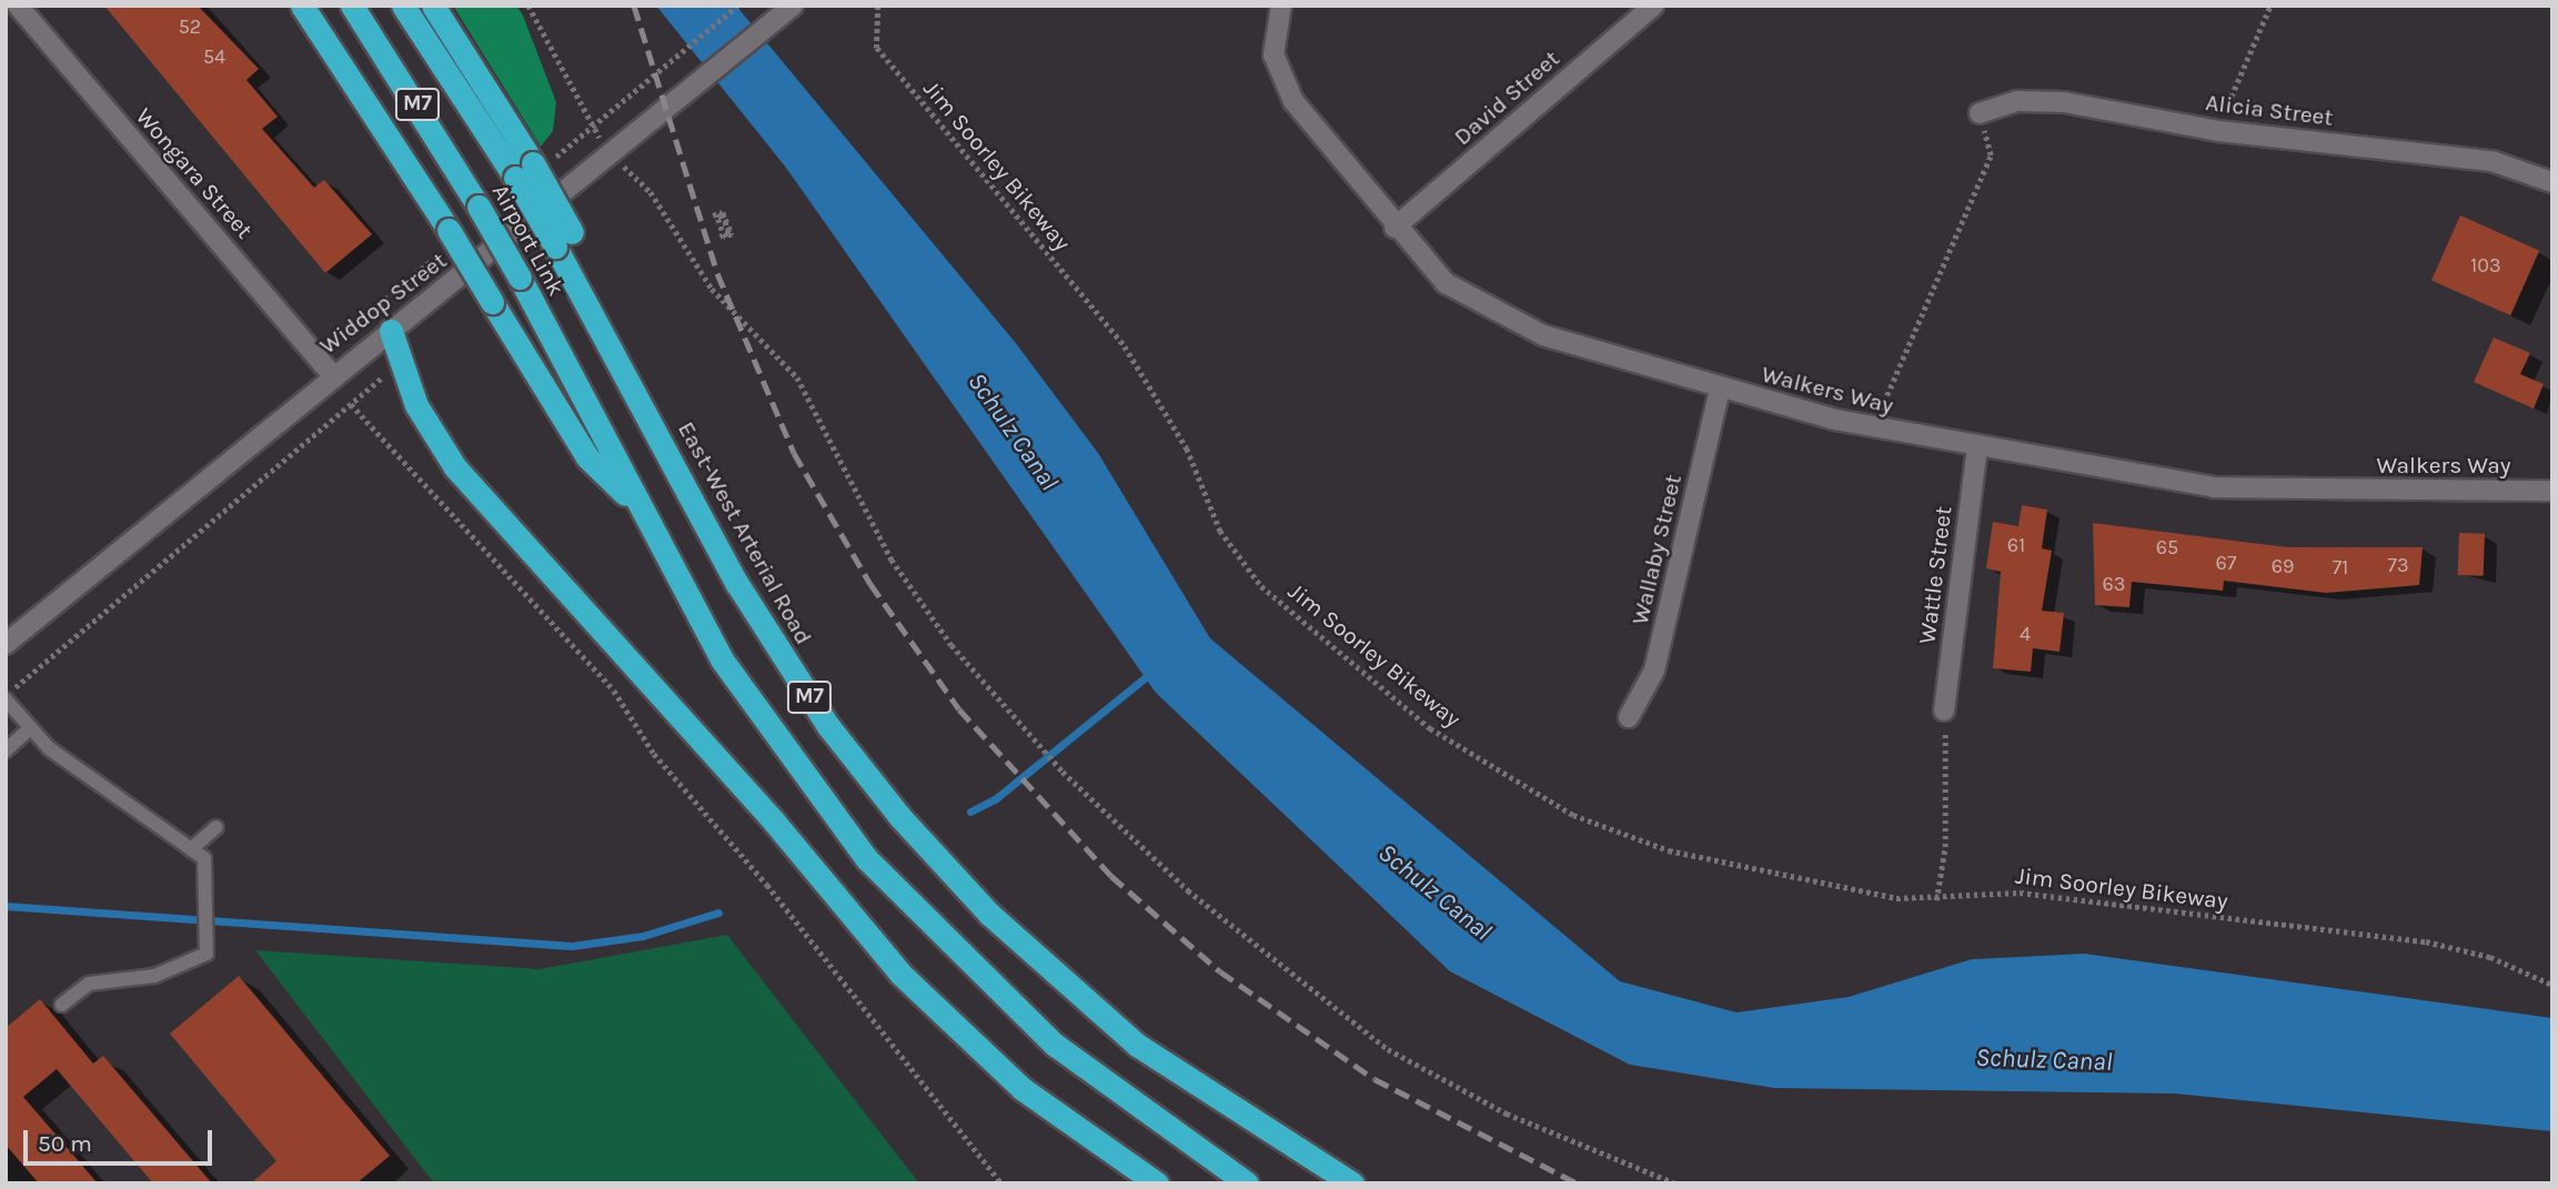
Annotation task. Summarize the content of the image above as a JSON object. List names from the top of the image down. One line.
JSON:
{"streets":{"highway":["M7","Airport Link","East-West Arterial Road"],"street":["David Street","Alicia Street","Wongara Street","Widdop Street","Walkers Way","Wallaby Street","Wattle Street"],"path":["Jim Soorley Bikeway"]},"crossings":[["David Street","Walkers Way"],["M7","Airport Link"],["Wongara Street","Widdop Street"],["Airport Link","East-West Arterial Road"],["Walkers Way","Wallaby Street"],["Walkers Way","Wattle Street"]],"water":["Schulz Canal"],"house_numbers":["52","54","103","61","65","67","73","69","71","63","4"],"scale_bar":"50 m"}
